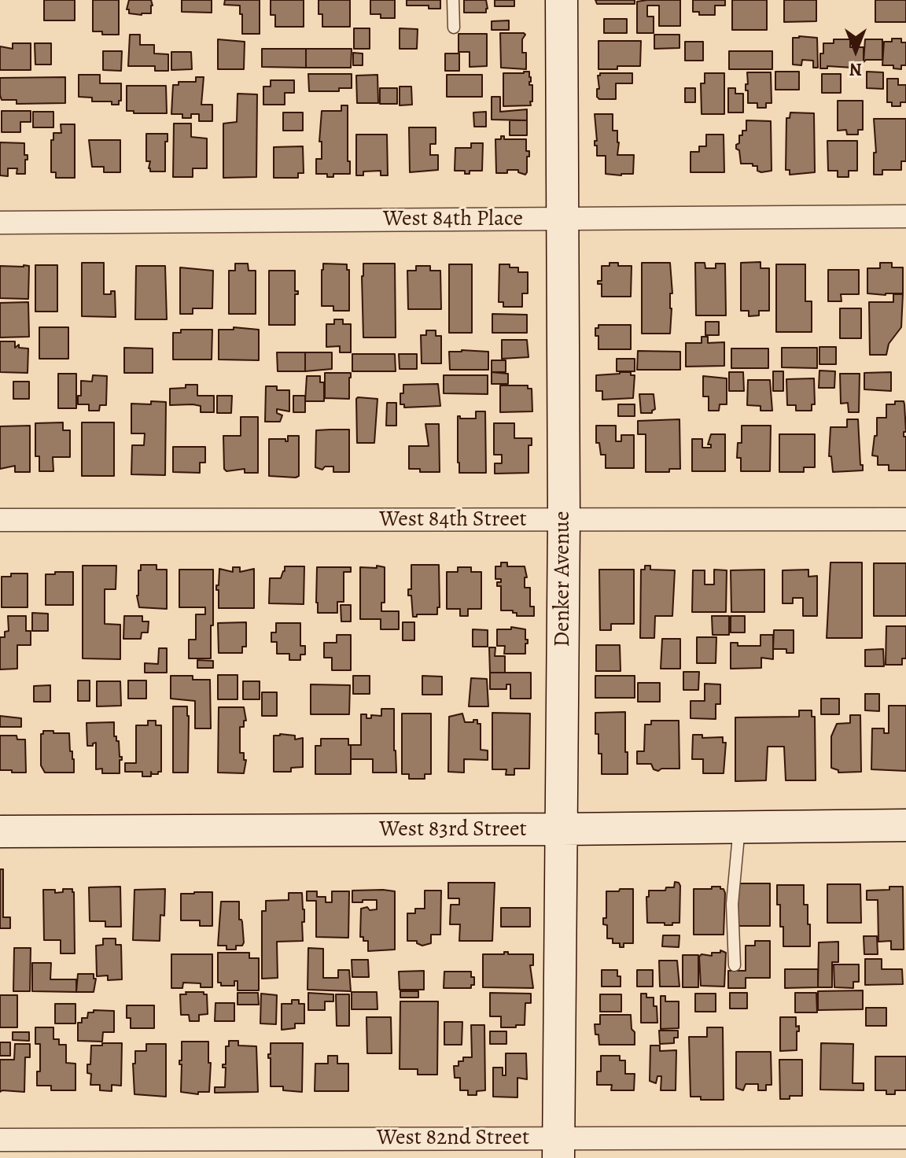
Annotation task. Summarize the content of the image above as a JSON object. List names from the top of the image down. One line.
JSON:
{"streets":{"street":["West 84th Place","West 84th Street","Denker Avenue","West 83rd Street","West 82nd Street"]},"crossings":[["West 84th Place","Denker Avenue"],["West 84th Street","Denker Avenue"],["Denker Avenue","West 83rd Street"],["Denker Avenue","West 82nd Street"]],"north":"bottom"}
